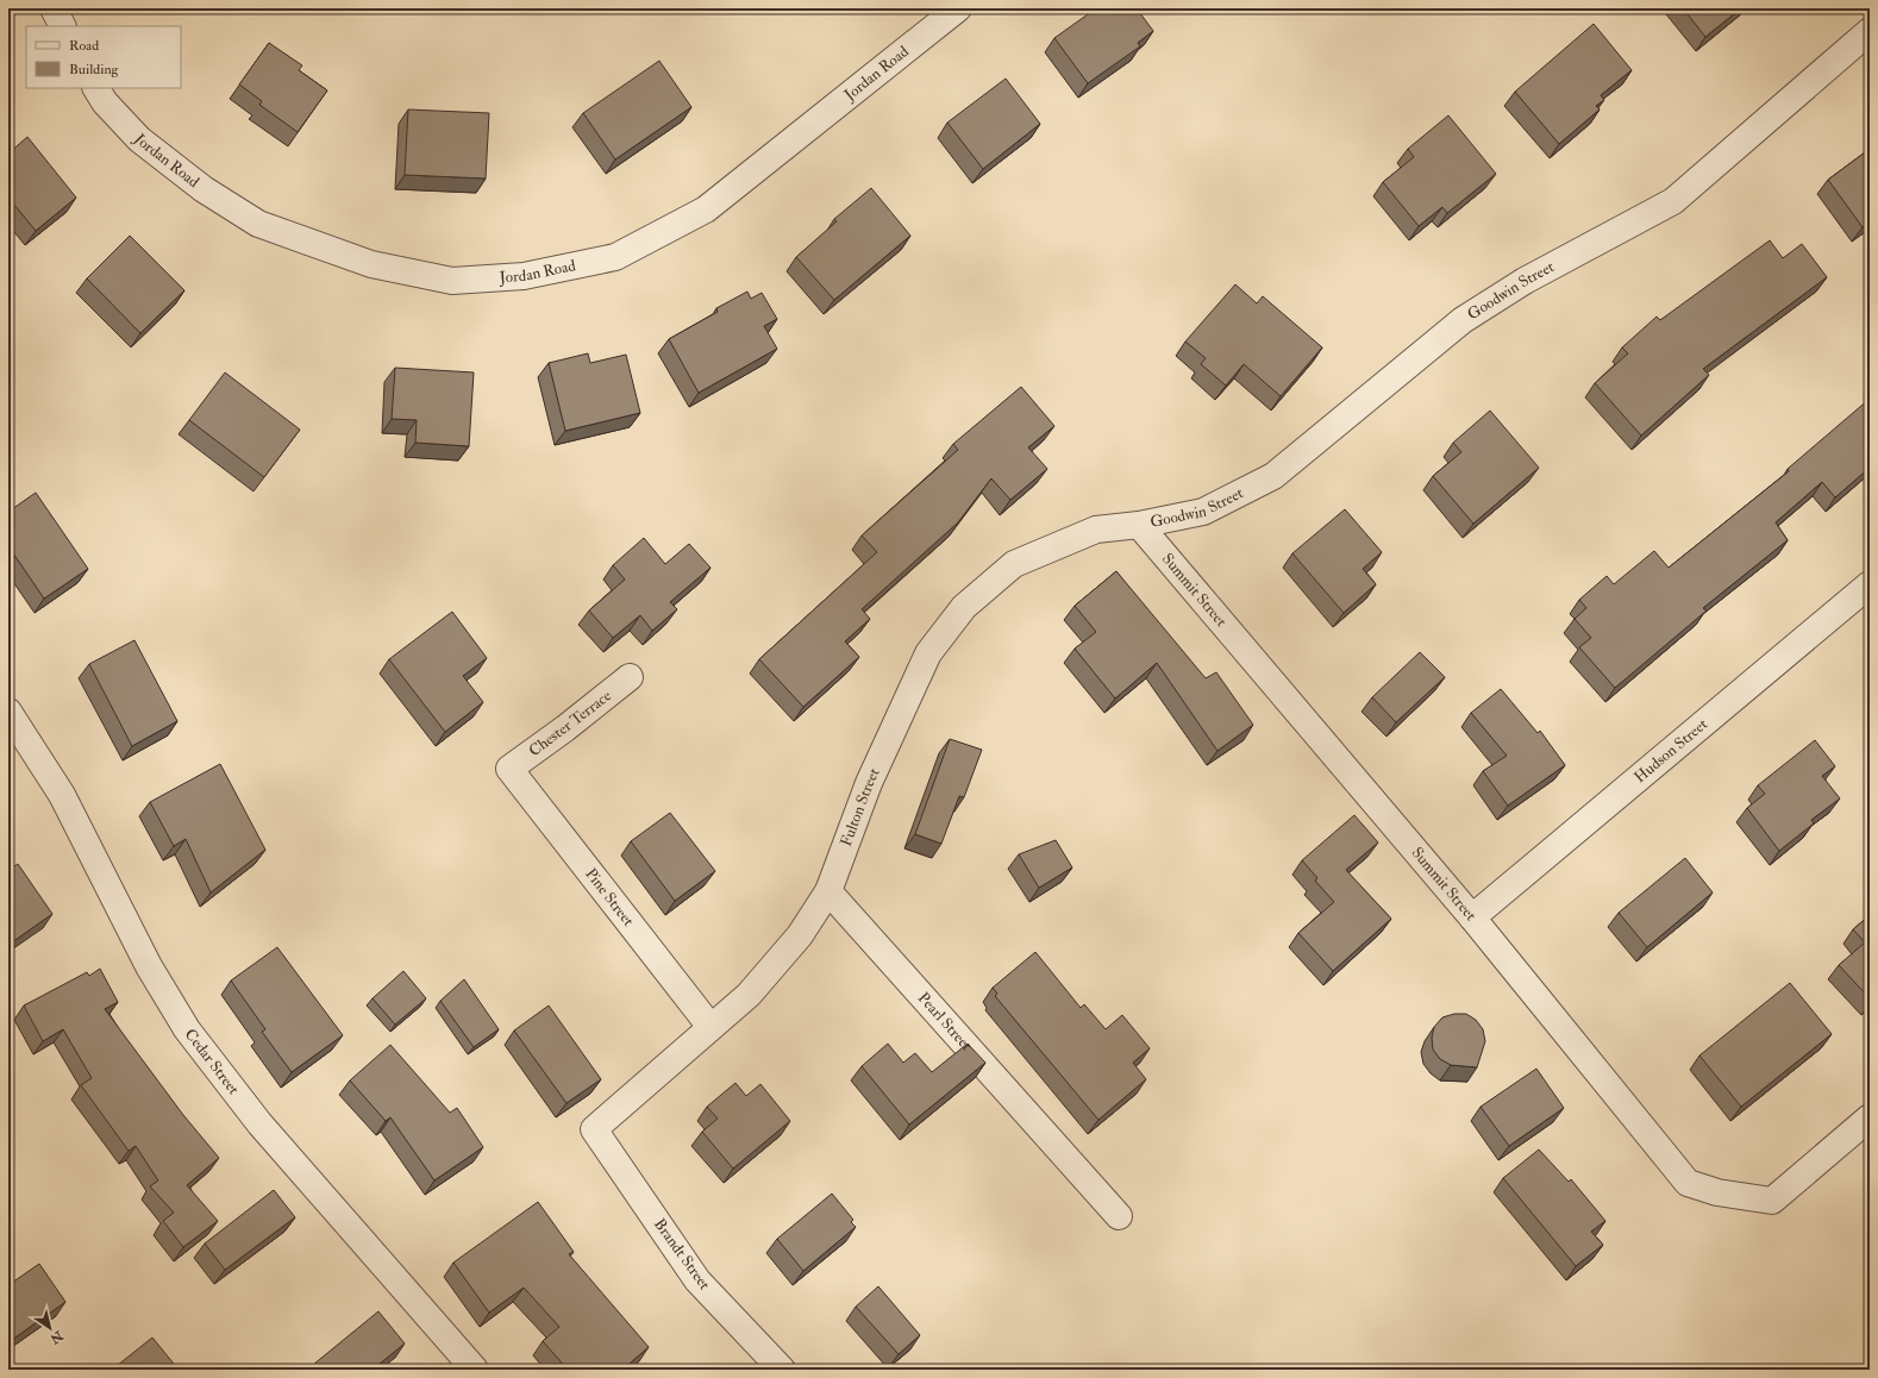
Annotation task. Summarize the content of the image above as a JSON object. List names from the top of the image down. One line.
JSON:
{"streets":{"street":["Jordan Road","Goodwin Street","Summit Street","Chester Terrace","Hudson Street","Fulton Street","Pine Street","Pearl Street","Cedar Street","Brandt Street"]},"crossings":[["Goodwin Street","Summit Street"],["Goodwin Street","Fulton Street"],["Summit Street","Hudson Street"],["Summit Street","Fulton Street"],["Chester Terrace","Pine Street"],["Fulton Street","Pine Street"],["Fulton Street","Pearl Street"],["Fulton Street","Brandt Street"]],"legend":["Road","Building"],"north":"bottom right"}
